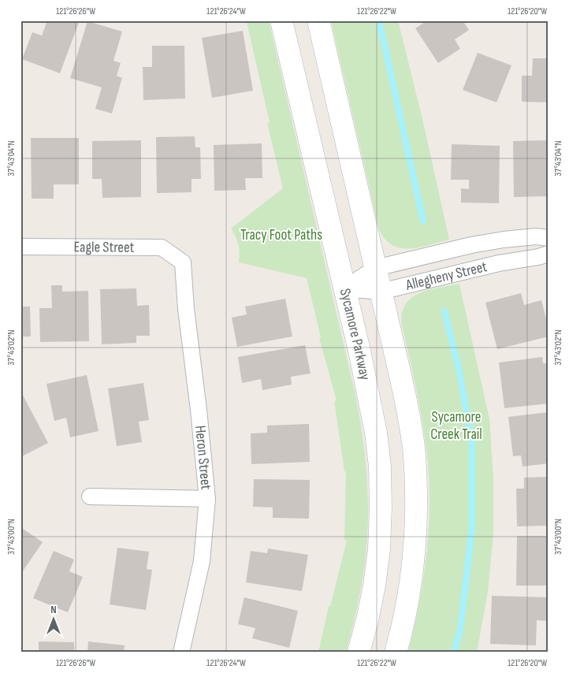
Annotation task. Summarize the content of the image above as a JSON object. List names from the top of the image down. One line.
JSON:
{"streets":{"main road":["Sycamore Parkway"],"street":["Eagle Street","Allegheny Street","Heron Street"]},"crossings":[["Eagle Street","Heron Street"],["Allegheny Street","Sycamore Parkway"]],"parks":["Tracy Foot Paths","Sycamore Creek Trail"],"north":"top","coordinates":["121°26'26\"W","121°26'24\"W","121°26'22\"W","121°26'20\"W","37°43'04\"N","37°43'02\"N","37°43'00\"N"]}
